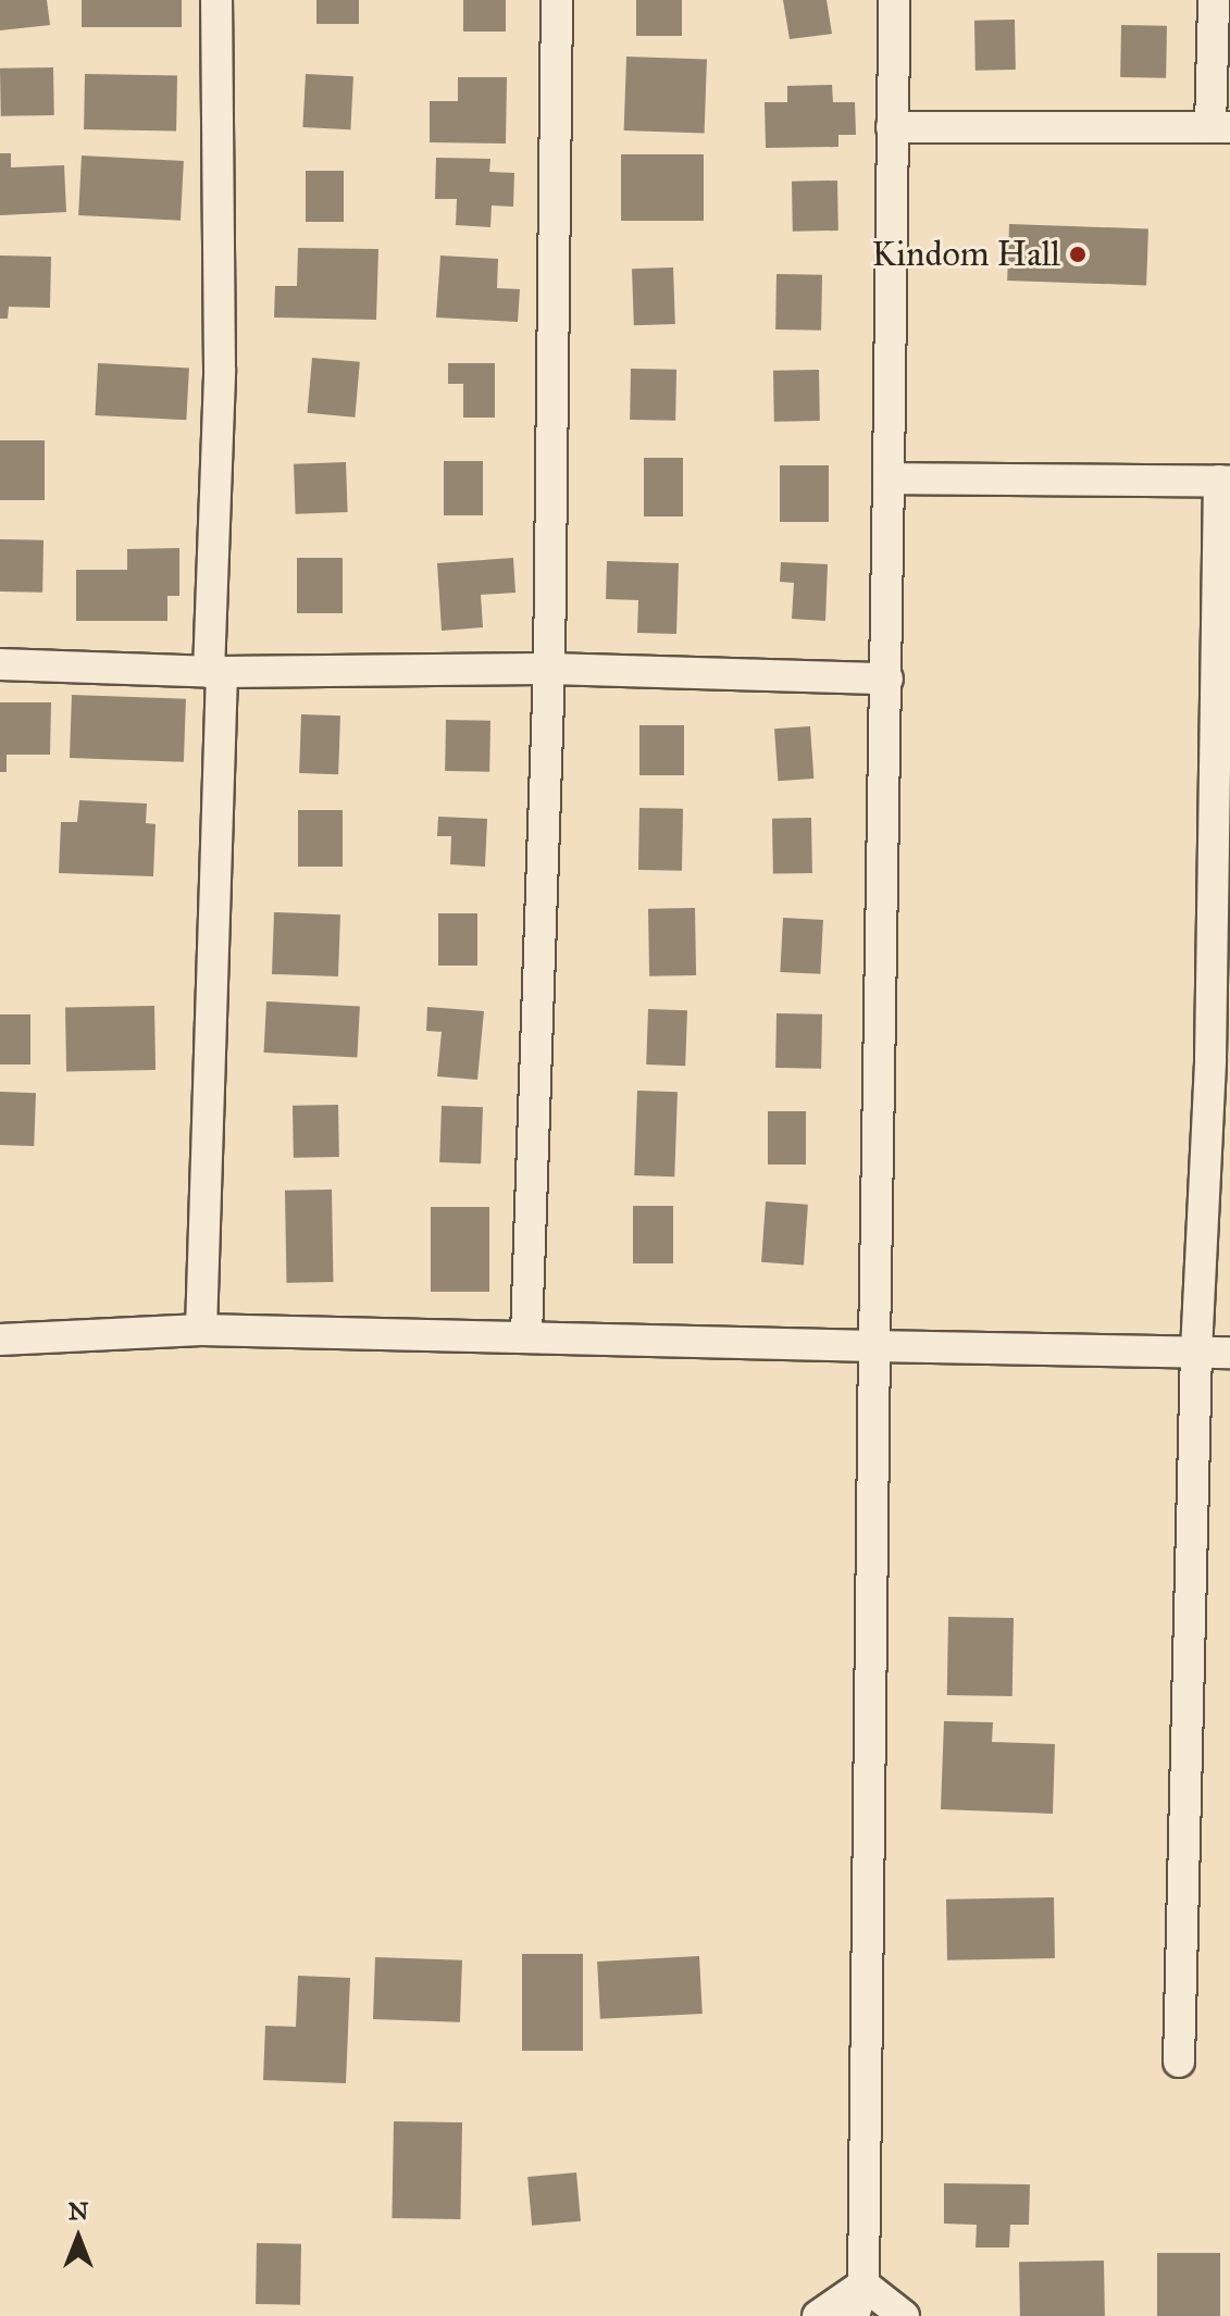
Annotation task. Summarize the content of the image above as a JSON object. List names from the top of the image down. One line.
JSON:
{"places":["Kindom Hall"],"north":"top"}
